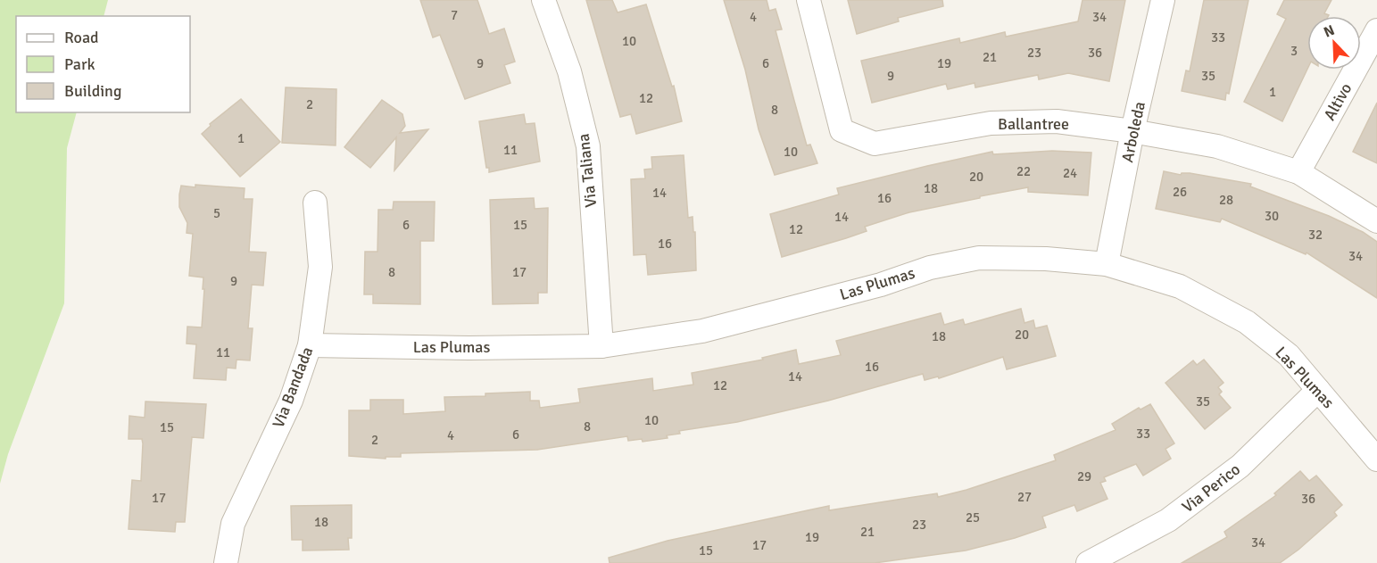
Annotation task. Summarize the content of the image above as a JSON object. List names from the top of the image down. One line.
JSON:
{"streets":{"street":["Altivo","Ballantree","Arboleda","Via Taliana","Las Plumas","Via Bandada","Via Perico"]},"crossings":[["Altivo","Ballantree"],["Ballantree","Arboleda"],["Arboleda","Las Plumas"],["Via Taliana","Las Plumas"],["Las Plumas","Via Bandada"],["Las Plumas","Via Perico"]],"house_numbers":["7","4","34","33","10","3","23","36","21","9","6","19","9","35","1","12","2","8","1","11","10","22","24","20","18","26","14","16","28","5","30","14","6","15","12","32","16","34","8","17","9","20","18","11","16","14","12","35","10","8","15","33","6","4","2","29","27","17","36","25","18","23","21","19","34","17","15"],"legend":["Road","Park","Building"],"north":"top left"}
